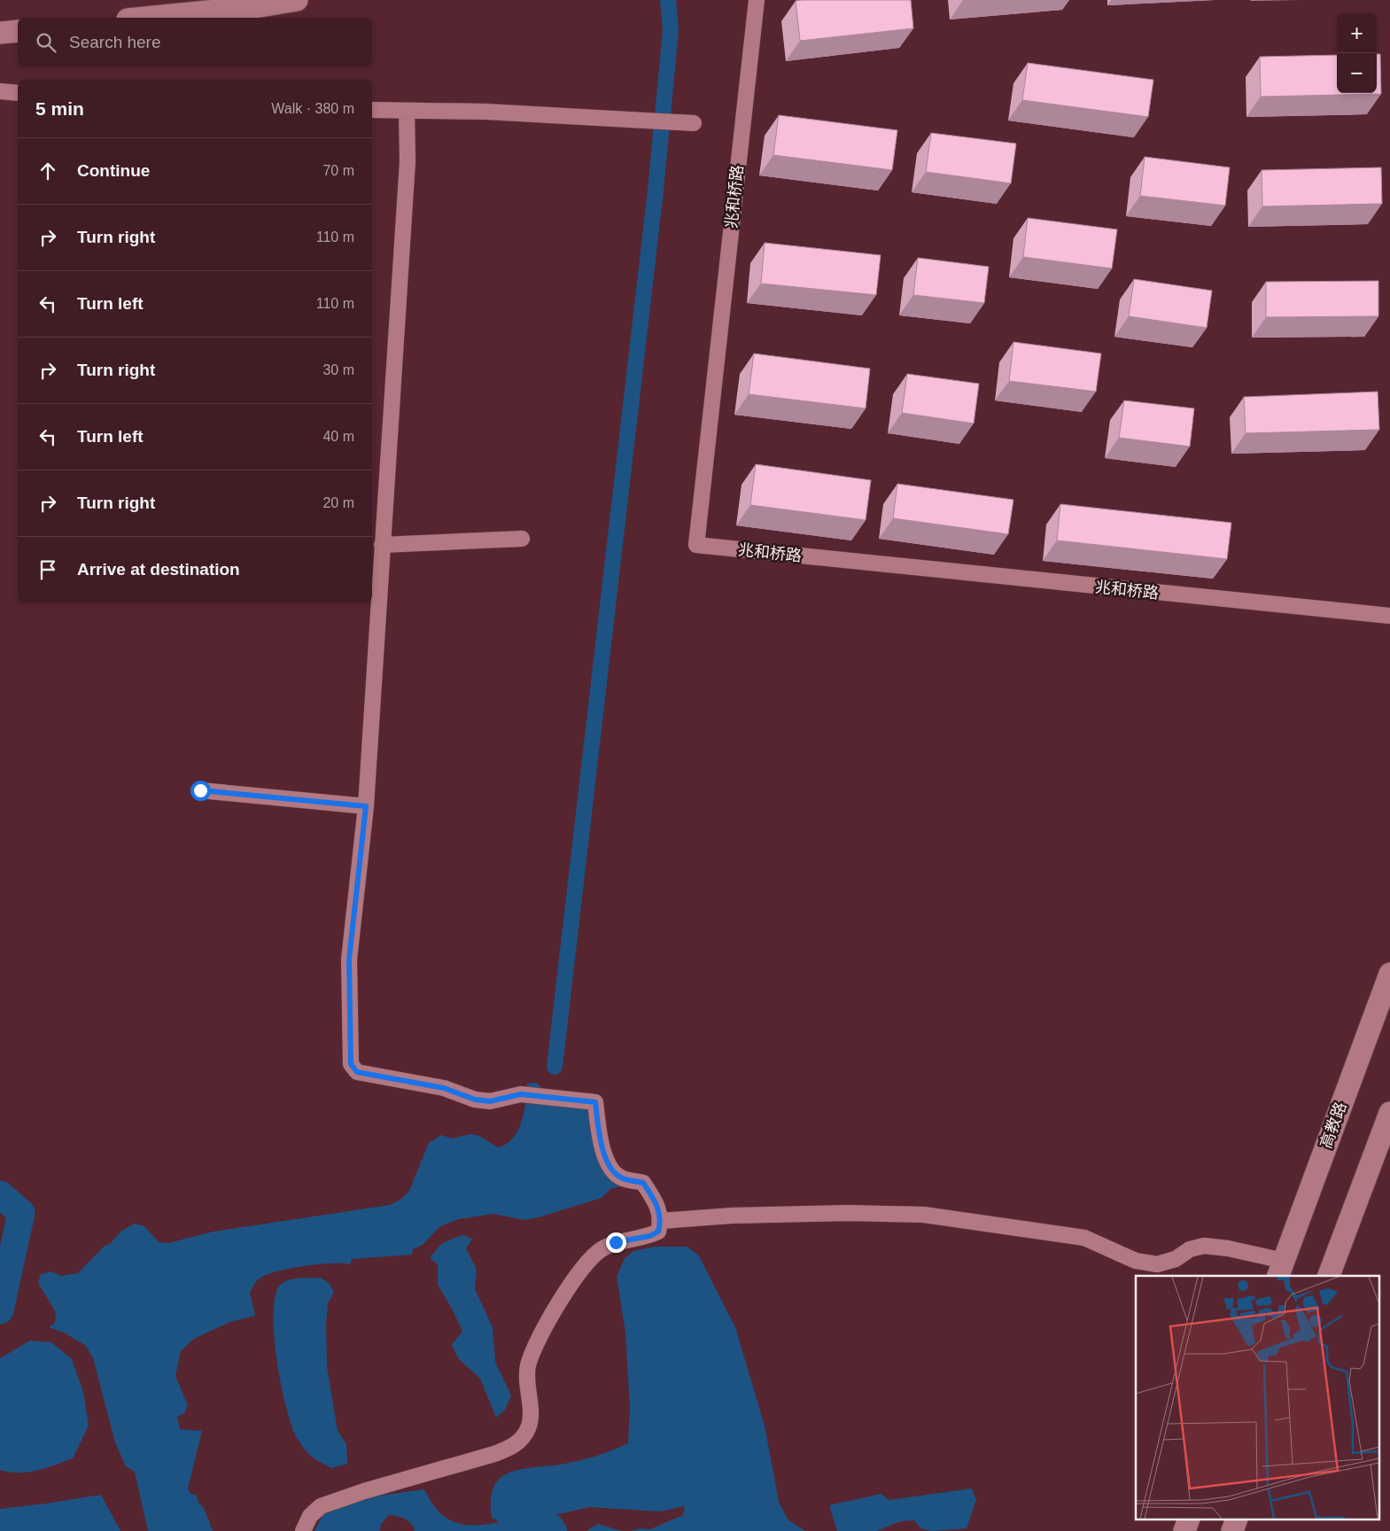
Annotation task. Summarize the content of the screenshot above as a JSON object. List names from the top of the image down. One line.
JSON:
{"streets":{"main road":["高教路"],"street":["兆和桥路"]},"page":{"map_buttons":["+","−"],"search":"Search here","heading":["5 min","Walk · 380 m"],"list":[["Continue","70 m"],["Turn right","110 m"],["Turn left","110 m"],["Turn right","30 m"],["Turn left","40 m"],["Turn right","20 m"],"Arrive at destination"]}}
